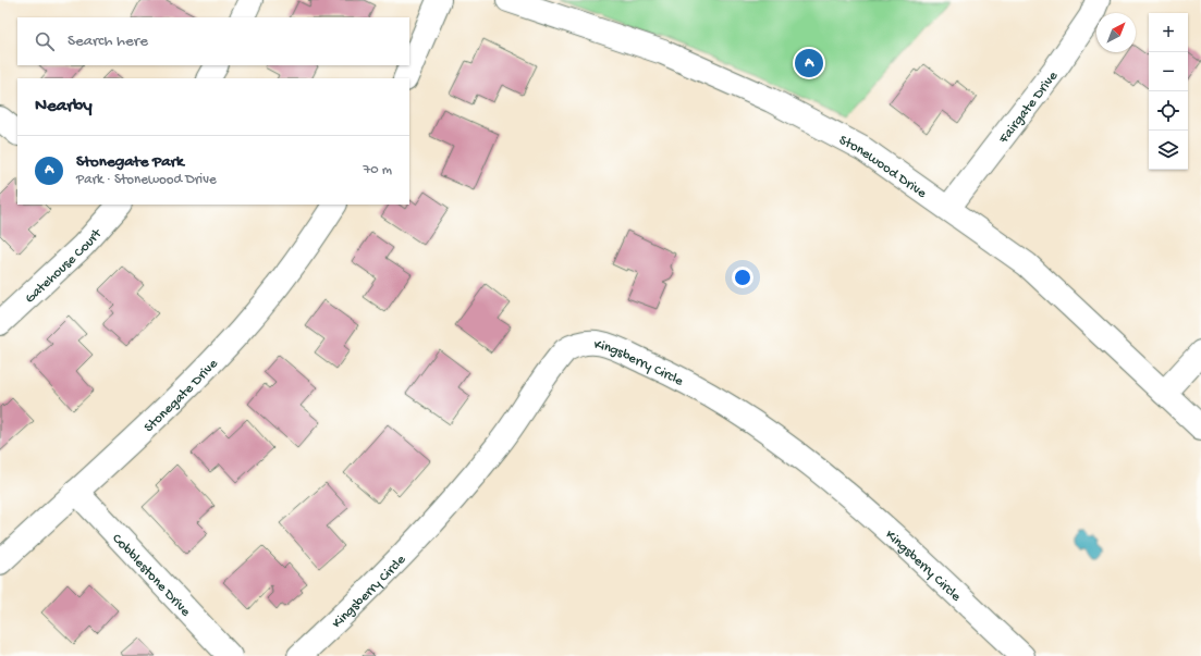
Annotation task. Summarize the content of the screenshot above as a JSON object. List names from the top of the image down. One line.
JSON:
{"streets":{"street":["Fairgate Drive","Stonewood Drive","Gatehouse Court","Kingsberry Circle","Stonegate Drive","Cobblestone Drive"]},"crossings":[["Fairgate Drive","Stonewood Drive"],["Stonegate Drive","Cobblestone Drive"]],"north":"top right","page":{"map_buttons":["+","−"],"search":"Search here","pins":"A","heading":"Nearby","list":[{"mark":"A","name":"Stonegate Park","note":"Park · Stonewood Drive","value":"70 m"}]}}
